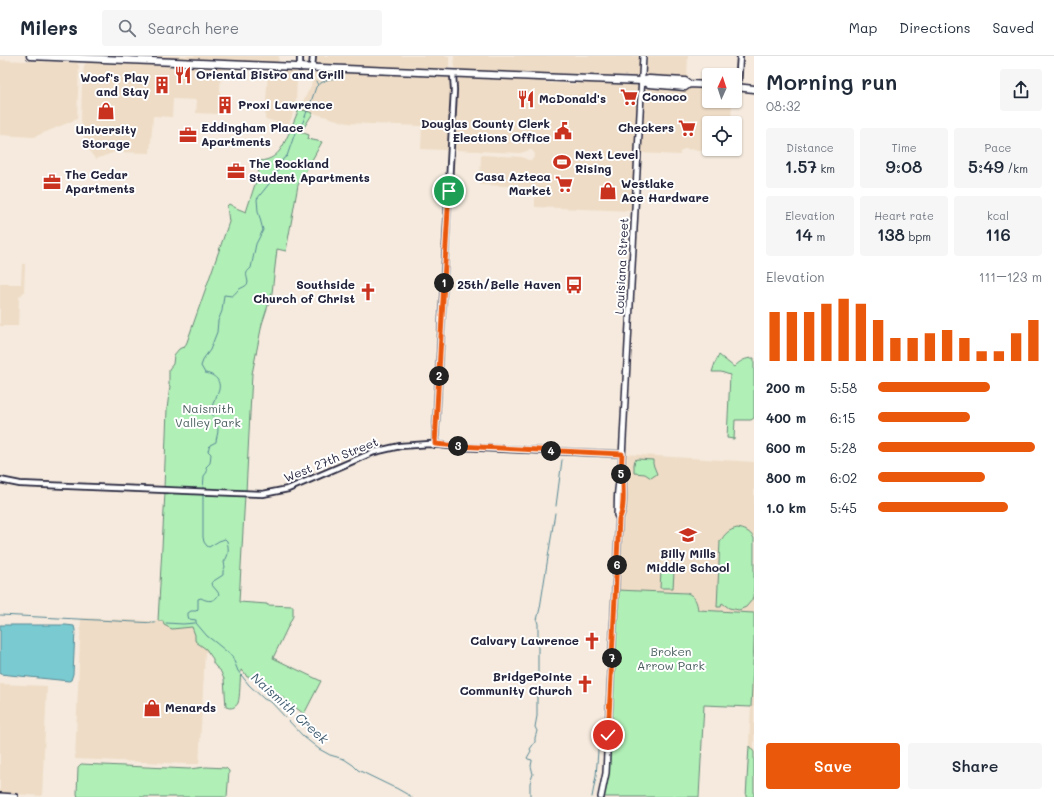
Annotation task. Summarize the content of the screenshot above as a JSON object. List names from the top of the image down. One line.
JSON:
{"streets":{"main road":["Louisiana Street"],"street":["West 27th Street"]},"crossings":[["Louisiana Street","West 27th Street"]],"water":["Naismith Creek"],"parks":["Naismith Valley Park","Broken Arrow Park"],"places":{"restaurant":["Oriental Bistro and Grill","McDonald's"],"building":["Woof's Play and Stay","Proxi Lawrence"],"supermarket":["Conoco","Checkers","Casa Azteca Market"],"shop":["University Storage","Westlake Ace Hardware","Menards"],"public building":["Douglas County Clerk Elections Office"],"office":["Eddingham Place Apartments","The Rockland Student Apartments","The Cedar Apartments"],"sports":["Next Level Rising"],"bus stop":["25th/Belle Haven"],"church":["Southside Church of Christ","Calvary Lawrence","BridgePointe Community Church"],"school or university":["Billy Mills Middle School"]},"north":"top","page":{"header":"Milers","search":"Search here","nav":["Map","Directions","Saved"],"heading":["Morning run","08:32"],"stats":[["Distance","1.57 km"],["Time","9:08"],["Pace","5:49 /km"],["Elevation","14 m"],["Heart rate","138 bpm"],["kcal","116"]],"chart":["Elevation","111–123 m"],"pins":["1","2","3","4","5","6","7"],"list":[{"name":"200 m","note":"5:58"},{"name":"400 m","note":"6:15"},{"name":"600 m","note":"5:28"},{"name":"800 m","note":"6:02"},{"name":"1.0 km","note":"5:45"}],"buttons":["Save","Share"]}}
